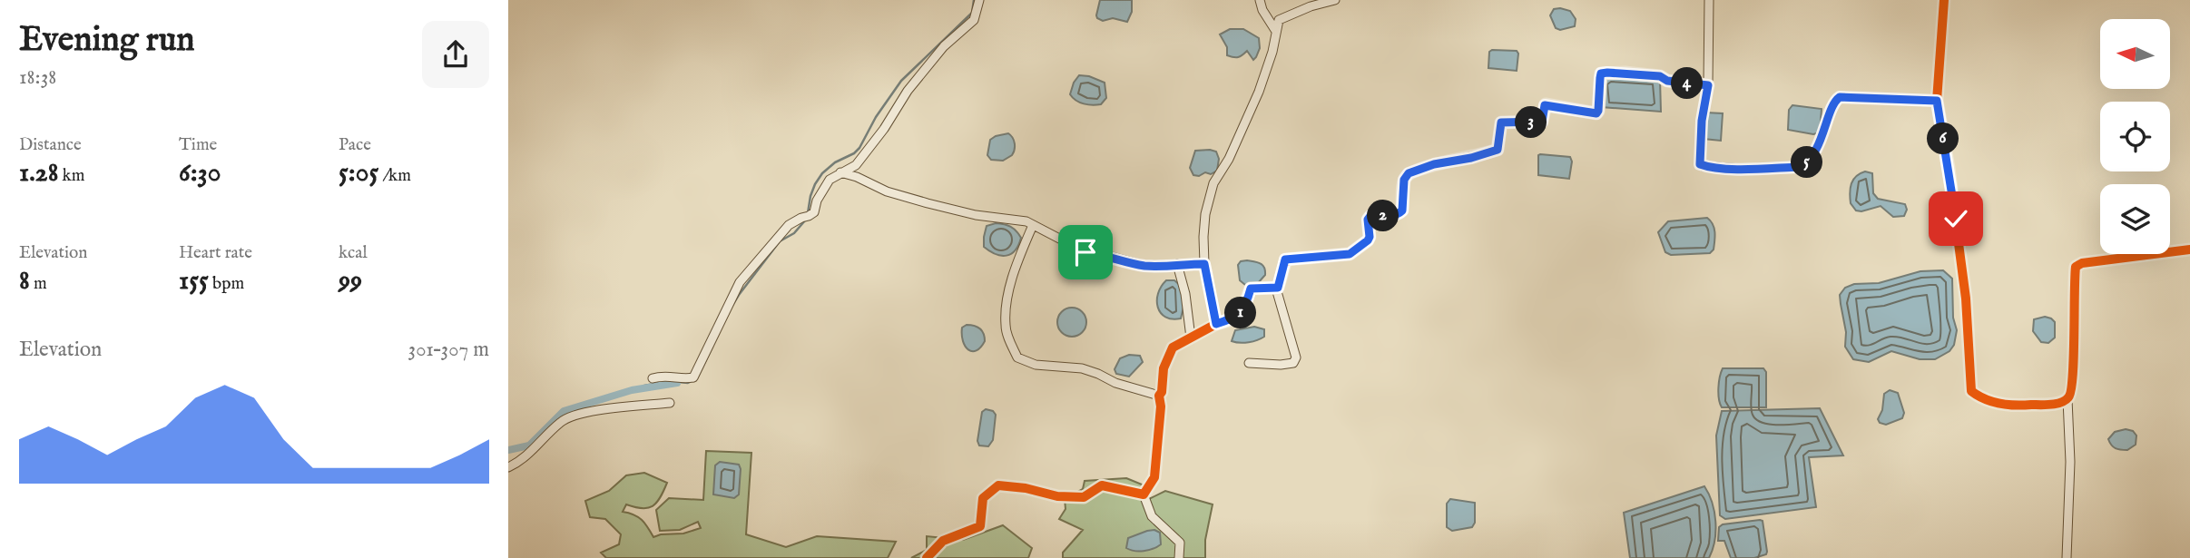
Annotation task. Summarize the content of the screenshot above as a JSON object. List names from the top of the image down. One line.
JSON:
{"north":"left","page":{"heading":["Evening run","18:38"],"pins":["4","3","6","5","2","1"],"stats":[["Distance","1.28 km"],["Time","6:30"],["Pace","5:05 /km"],["Elevation","8 m"],["Heart rate","155 bpm"],["kcal","99"]],"chart":["Elevation","301–307 m"]}}
